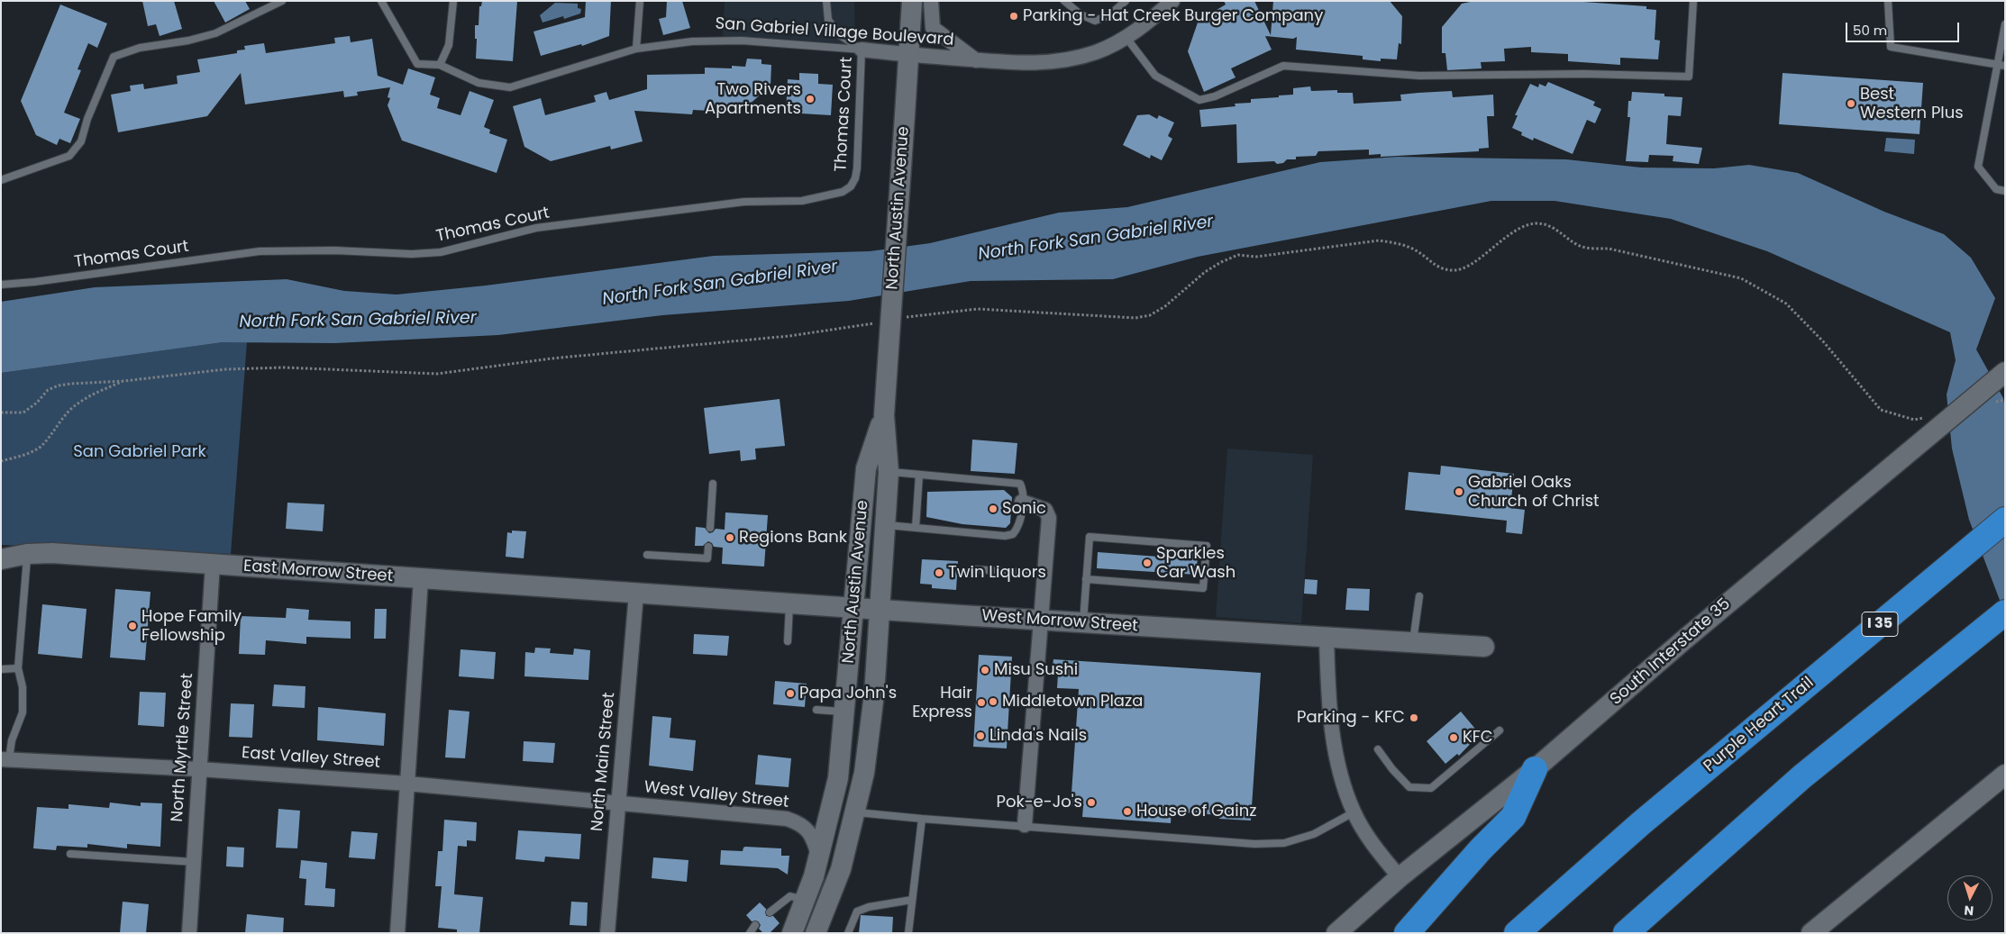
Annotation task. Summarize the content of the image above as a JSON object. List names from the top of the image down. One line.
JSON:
{"streets":{"highway":["I 35","Purple Heart Trail"],"main road":["North Austin Avenue","East Morrow Street","West Morrow Street","South Interstate 35"],"street":["San Gabriel Village Boulevard","North Myrtle Street","East Valley Street","North Main Street","West Valley Street"],"lane":["Thomas Court"]},"crossings":[["San Gabriel Village Boulevard","Thomas Court"],["San Gabriel Village Boulevard","North Austin Avenue"],["North Austin Avenue","West Morrow Street"],["North Austin Avenue","West Valley Street"],["East Morrow Street","West Morrow Street"],["East Morrow Street","North Myrtle Street"],["East Morrow Street","North Main Street"],["West Morrow Street","North Main Street"],["North Myrtle Street","East Valley Street"],["East Valley Street","North Main Street"],["East Valley Street","West Valley Street"],["North Main Street","West Valley Street"]],"water":["North Fork San Gabriel River"],"parks":["San Gabriel Park"],"places":["Parking - Hat Creek Burger Company","Two Rivers Apartments","Best Western Plus","Gabriel Oaks Church of Christ","Sonic","Regions Bank","Sparkles Car Wash","Twin Liquors","Hope Family Fellowship","Misu Sushi","Papa John's","Middletown Plaza","Hair Express","Parking - KFC","Linda's Nails","KFC","Pok-e-Jo's","House of Gainz"],"scale_bar":"50 m","north":"bottom"}
